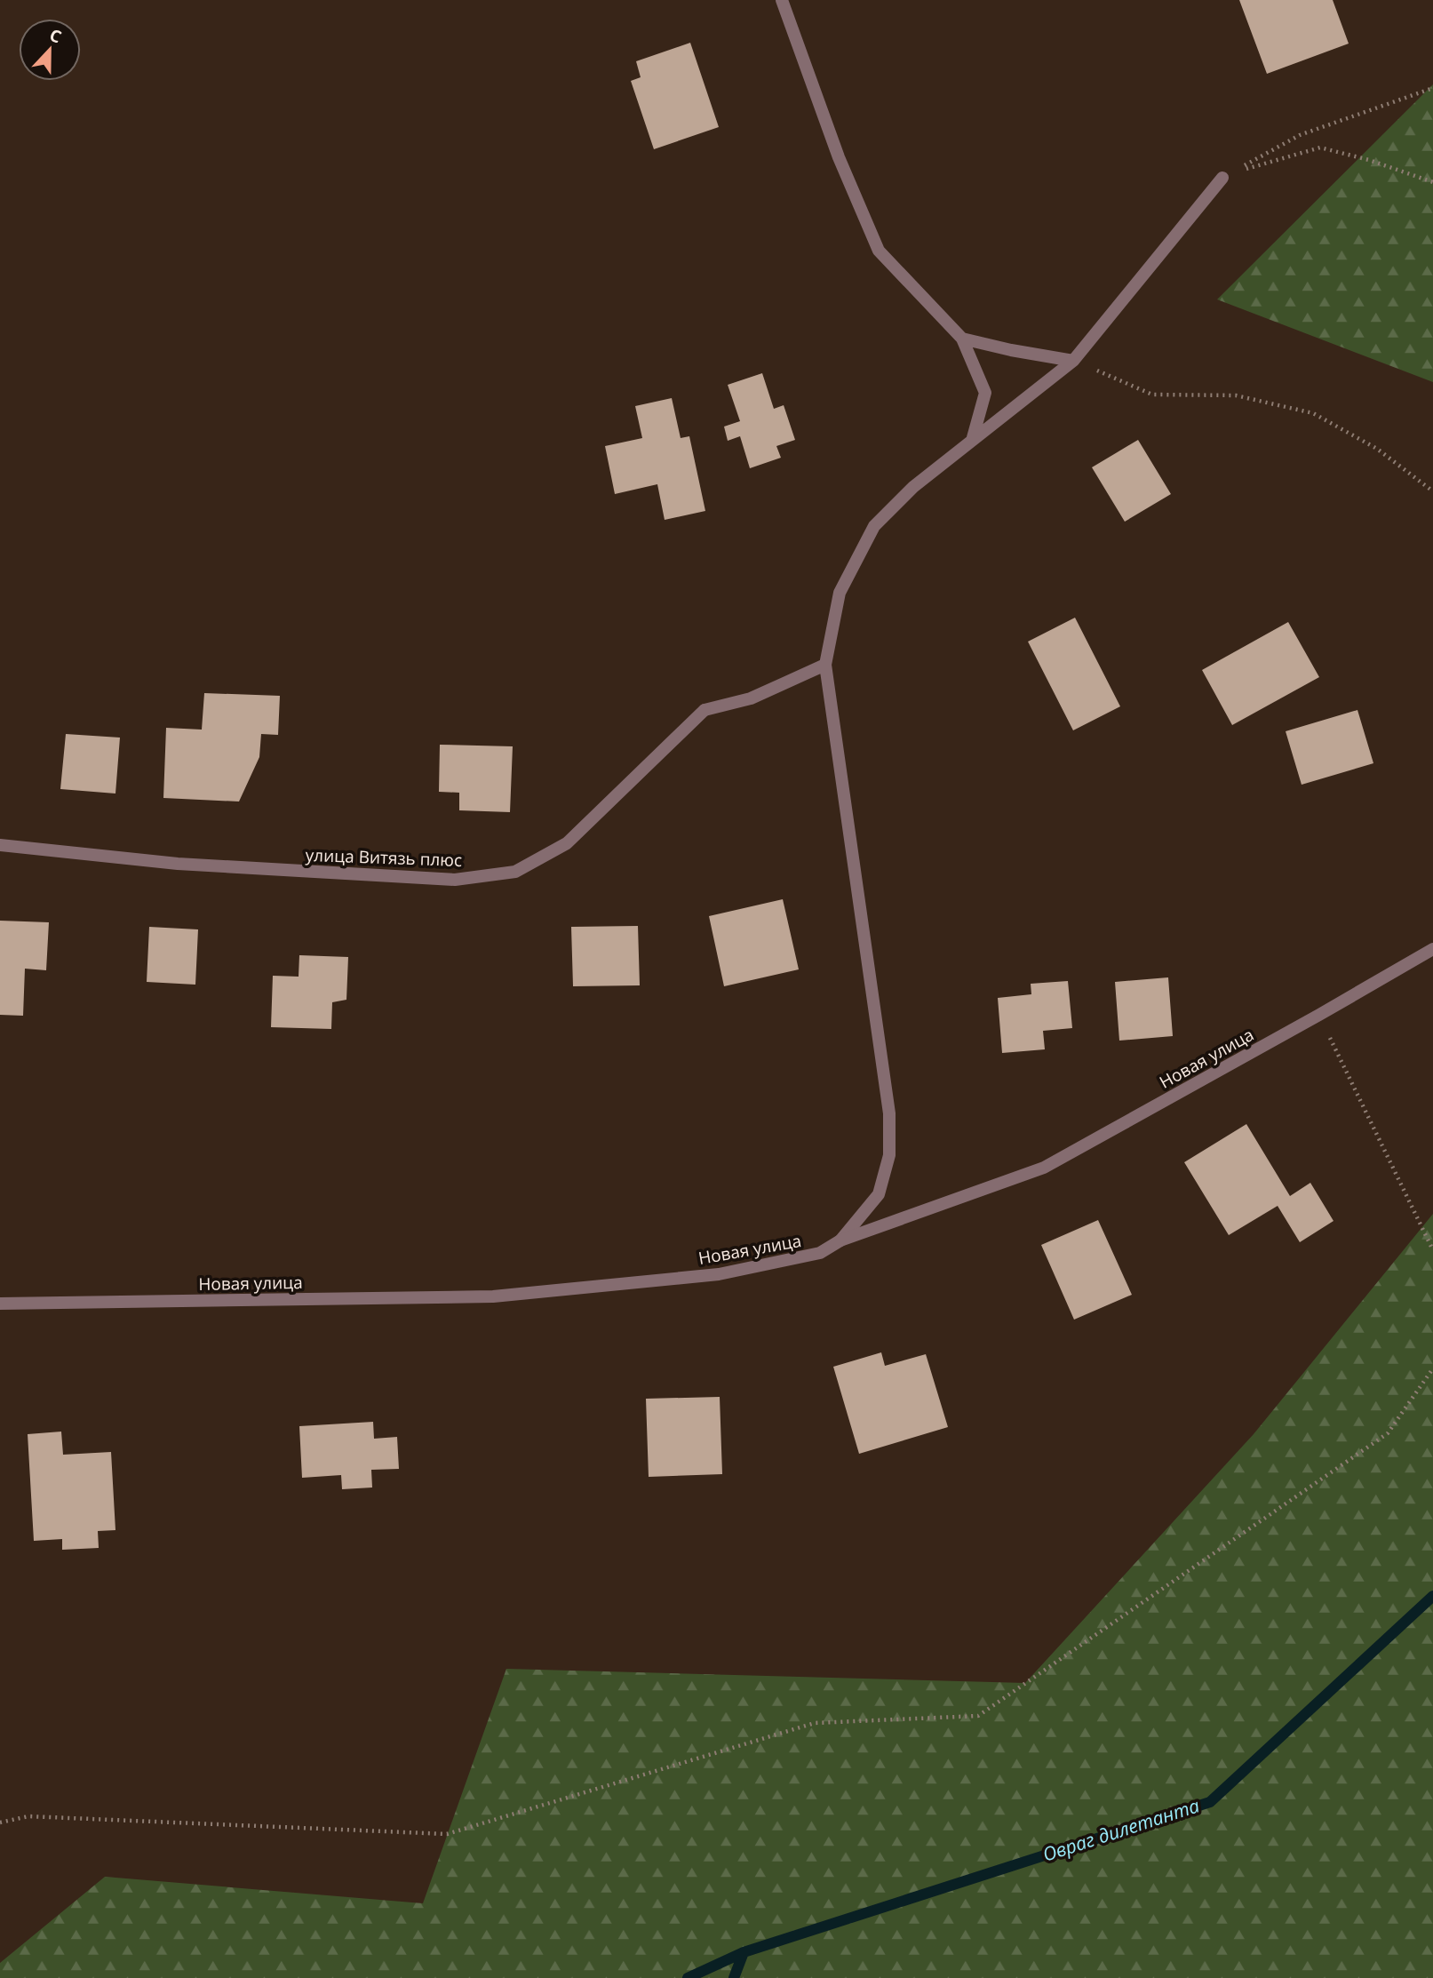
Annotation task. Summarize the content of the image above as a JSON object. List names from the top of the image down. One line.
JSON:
{"streets":{"street":["улица Витязь плюс","Новая улица"]},"water":["Овраг дилетанта"],"north":"top"}
